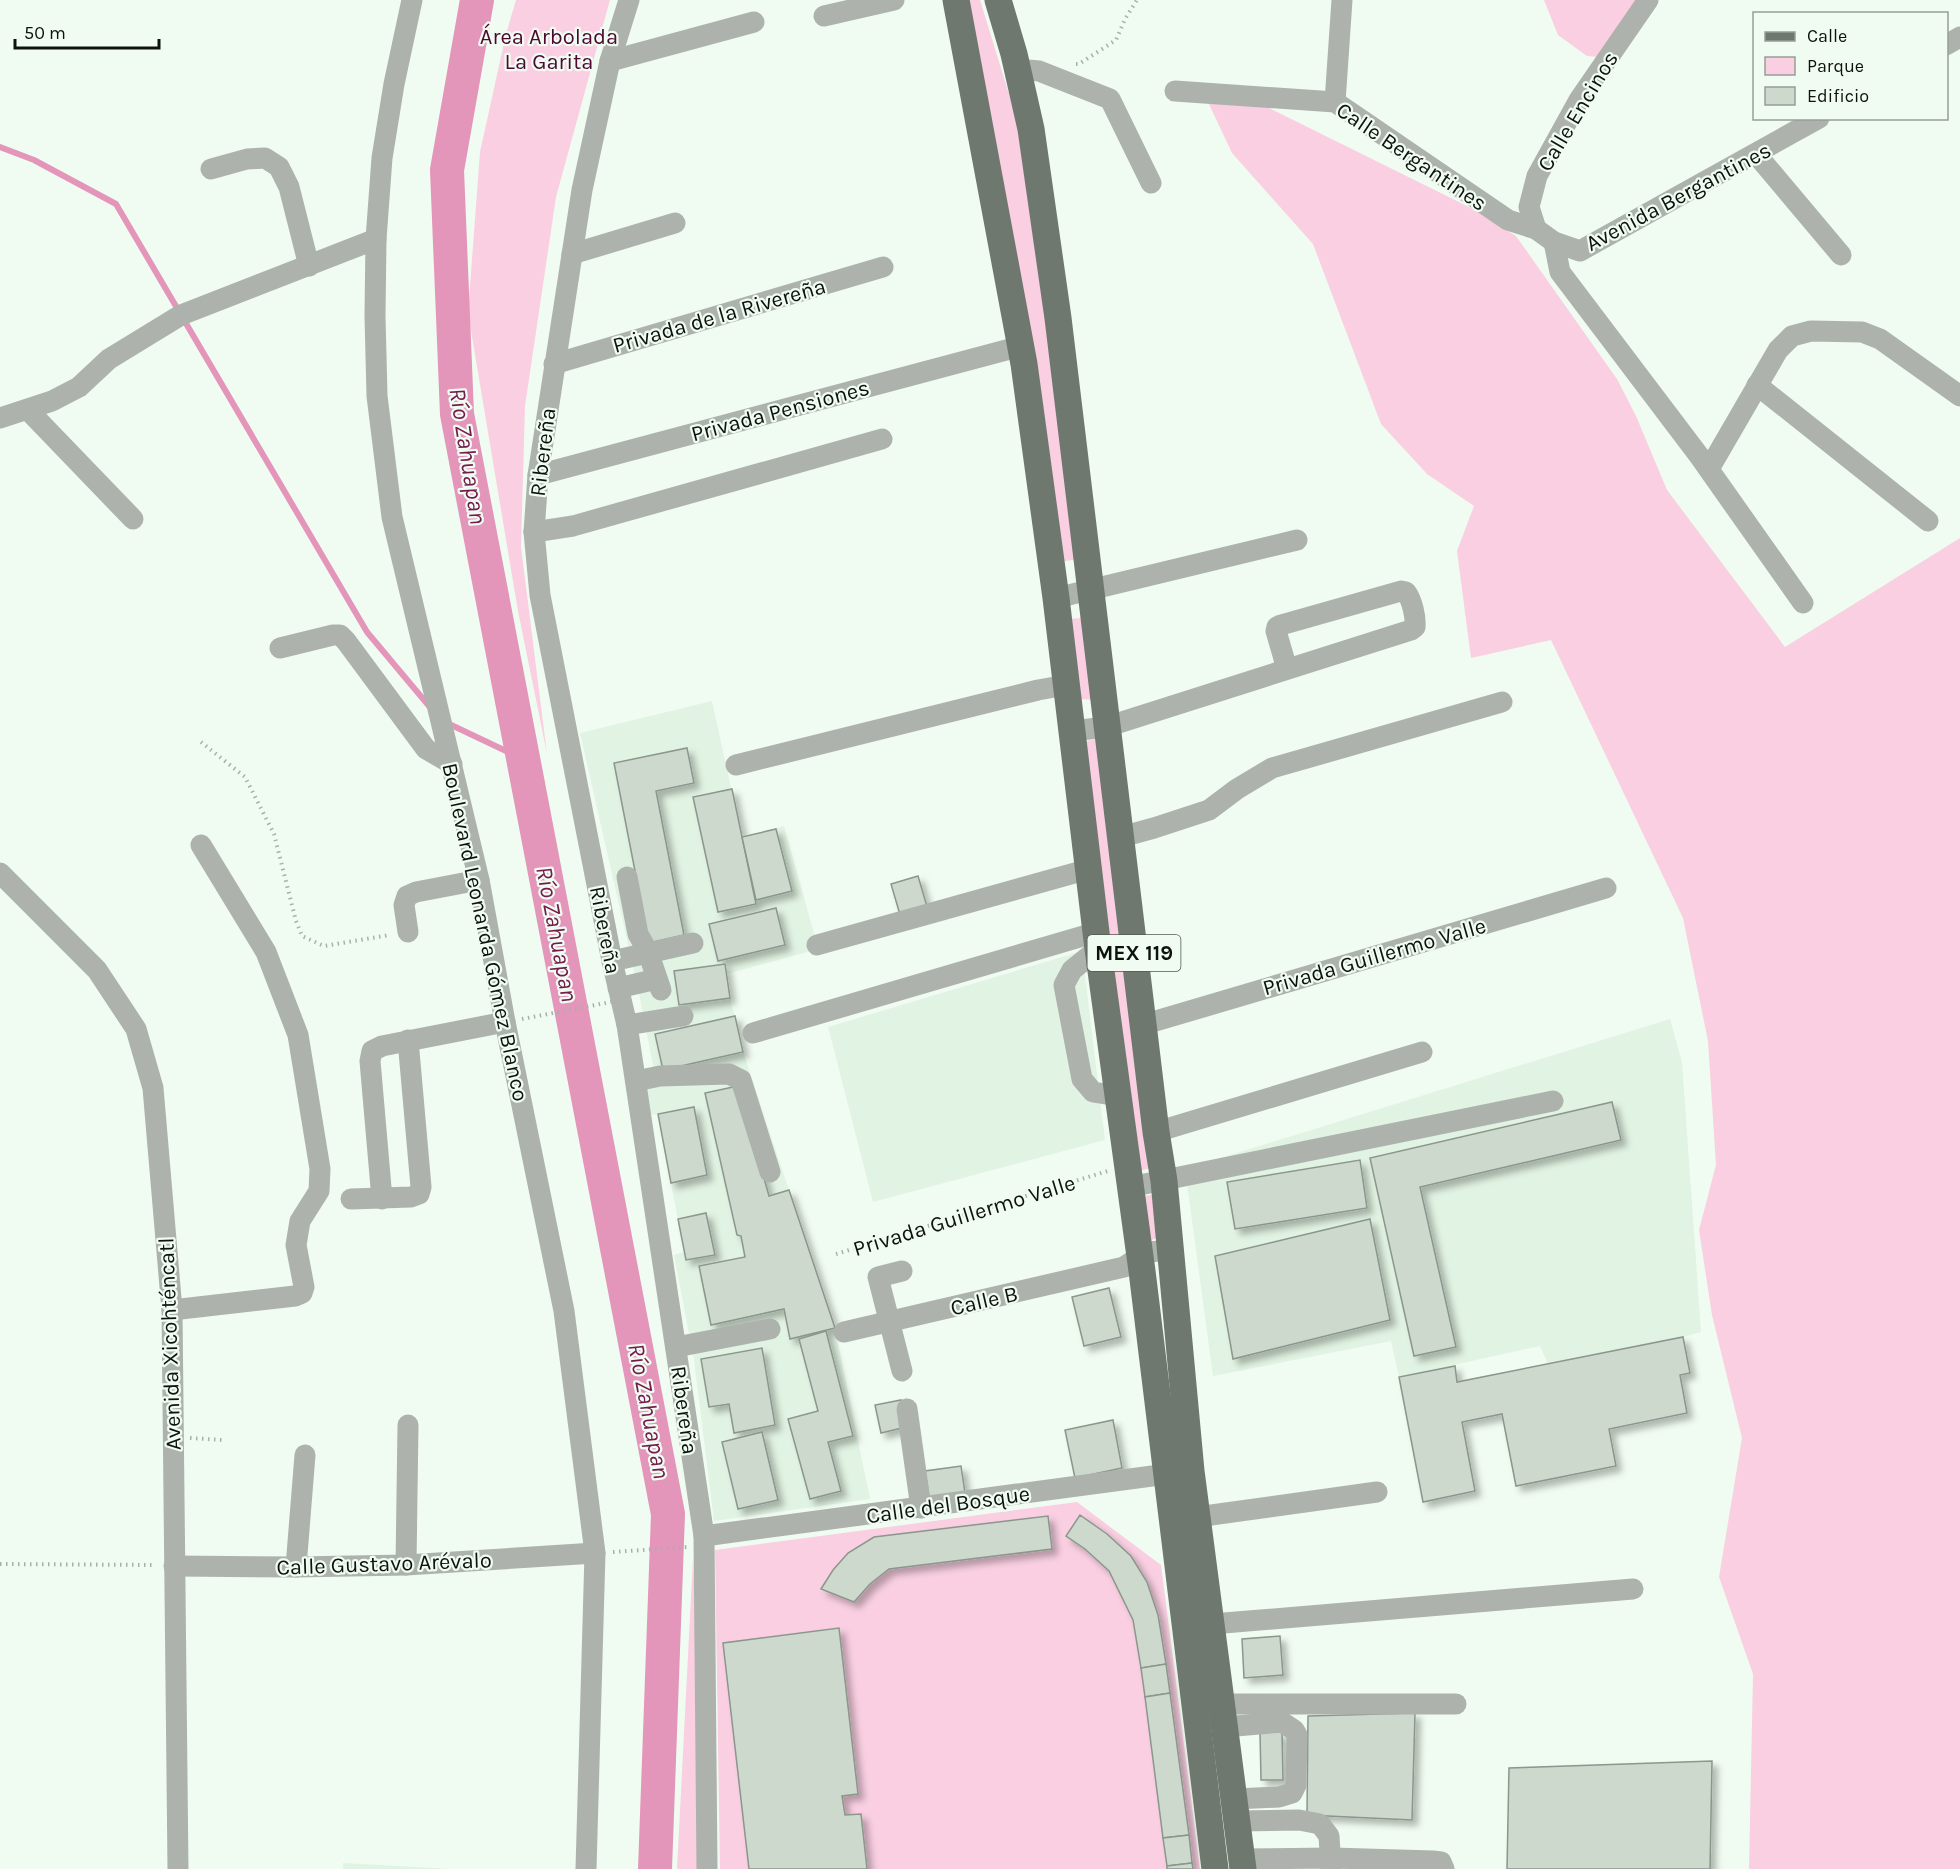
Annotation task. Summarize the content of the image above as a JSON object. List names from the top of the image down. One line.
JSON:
{"streets":{"main road":["MEX 119"],"street":["Calle Encinos","Calle Bergantines","Avenida Bergantines","Privada de la Rivereña","Privada Pensiones","Ribereña","Boulevard Leonarda Gómez Blanco","Privada Guillermo Valle","Calle B","Avenida Xicohténcatl","Calle del Bosque","Calle Gustavo Arévalo"]},"crossings":[["Calle Encinos","Calle Bergantines"],["Calle Encinos","Avenida Bergantines"],["Calle Bergantines","Avenida Bergantines"],["Privada de la Rivereña","Ribereña"],["Privada Pensiones","Ribereña"],["Privada Pensiones","MEX 119"],["Ribereña","Calle del Bosque"],["Boulevard Leonarda Gómez Blanco","Calle Gustavo Arévalo"],["MEX 119","Privada Guillermo Valle"],["MEX 119","Calle B"],["MEX 119","Calle del Bosque"],["Avenida Xicohténcatl","Calle Gustavo Arévalo"]],"water":["Río Zahuapan"],"parks":["Área Arbolada La Garita"],"legend":["Calle","Parque","Edificio"],"scale_bar":"50 m"}
